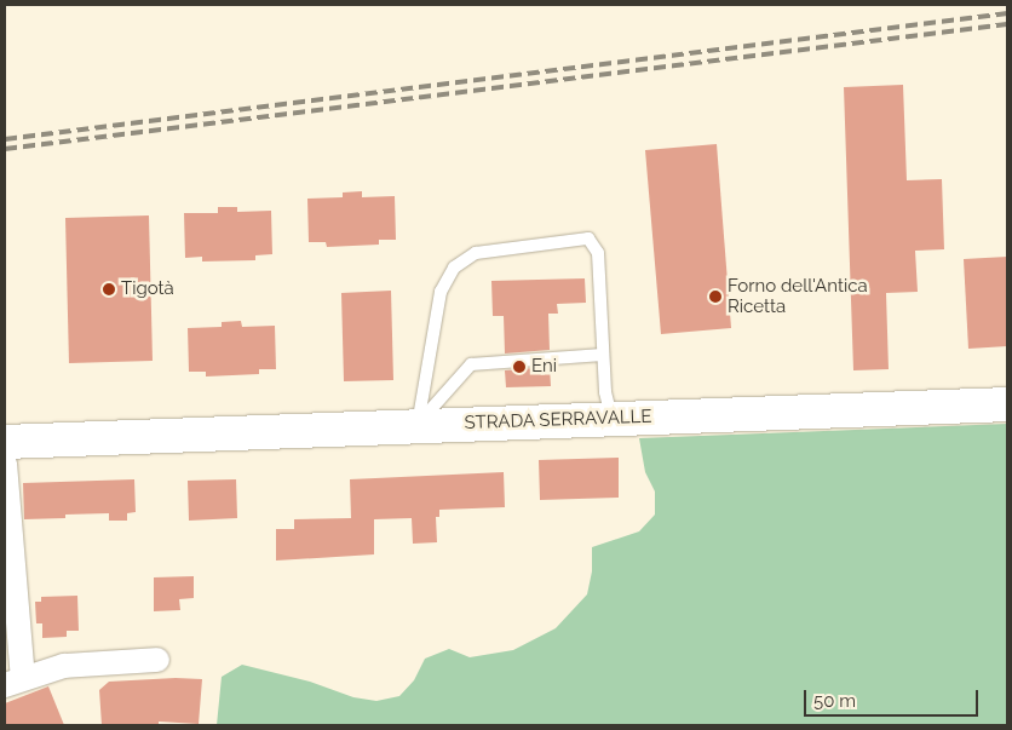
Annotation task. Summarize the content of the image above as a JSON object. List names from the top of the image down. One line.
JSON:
{"streets":{"main road":["STRADA SERRAVALLE"]},"places":["Tigotà","Forno dell'Antica Ricetta","Eni"],"scale_bar":"50 m"}
